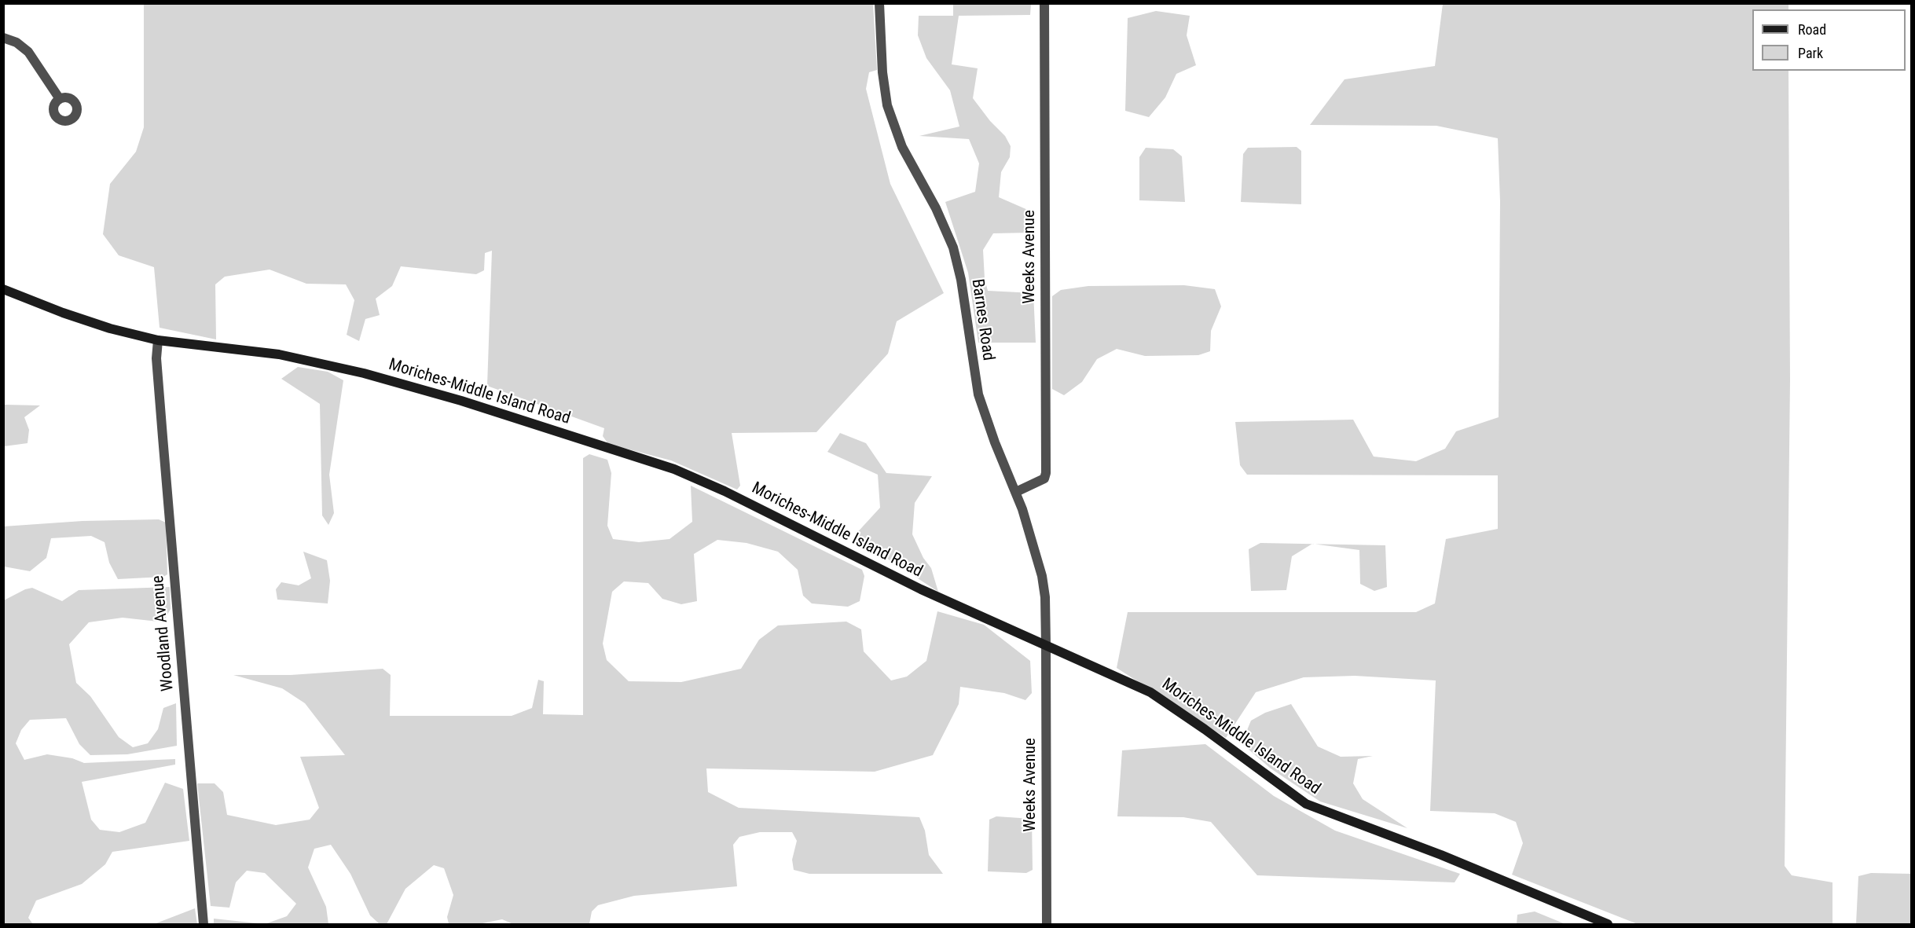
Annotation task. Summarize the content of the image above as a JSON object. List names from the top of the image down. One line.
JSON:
{"streets":{"main road":["Moriches-Middle Island Road"],"street":["Weeks Avenue","Barnes Road","Woodland Avenue"]},"crossings":[["Weeks Avenue","Barnes Road"],["Weeks Avenue","Moriches-Middle Island Road"],["Barnes Road","Moriches-Middle Island Road"],["Moriches-Middle Island Road","Woodland Avenue"]],"legend":["Road","Park"]}
